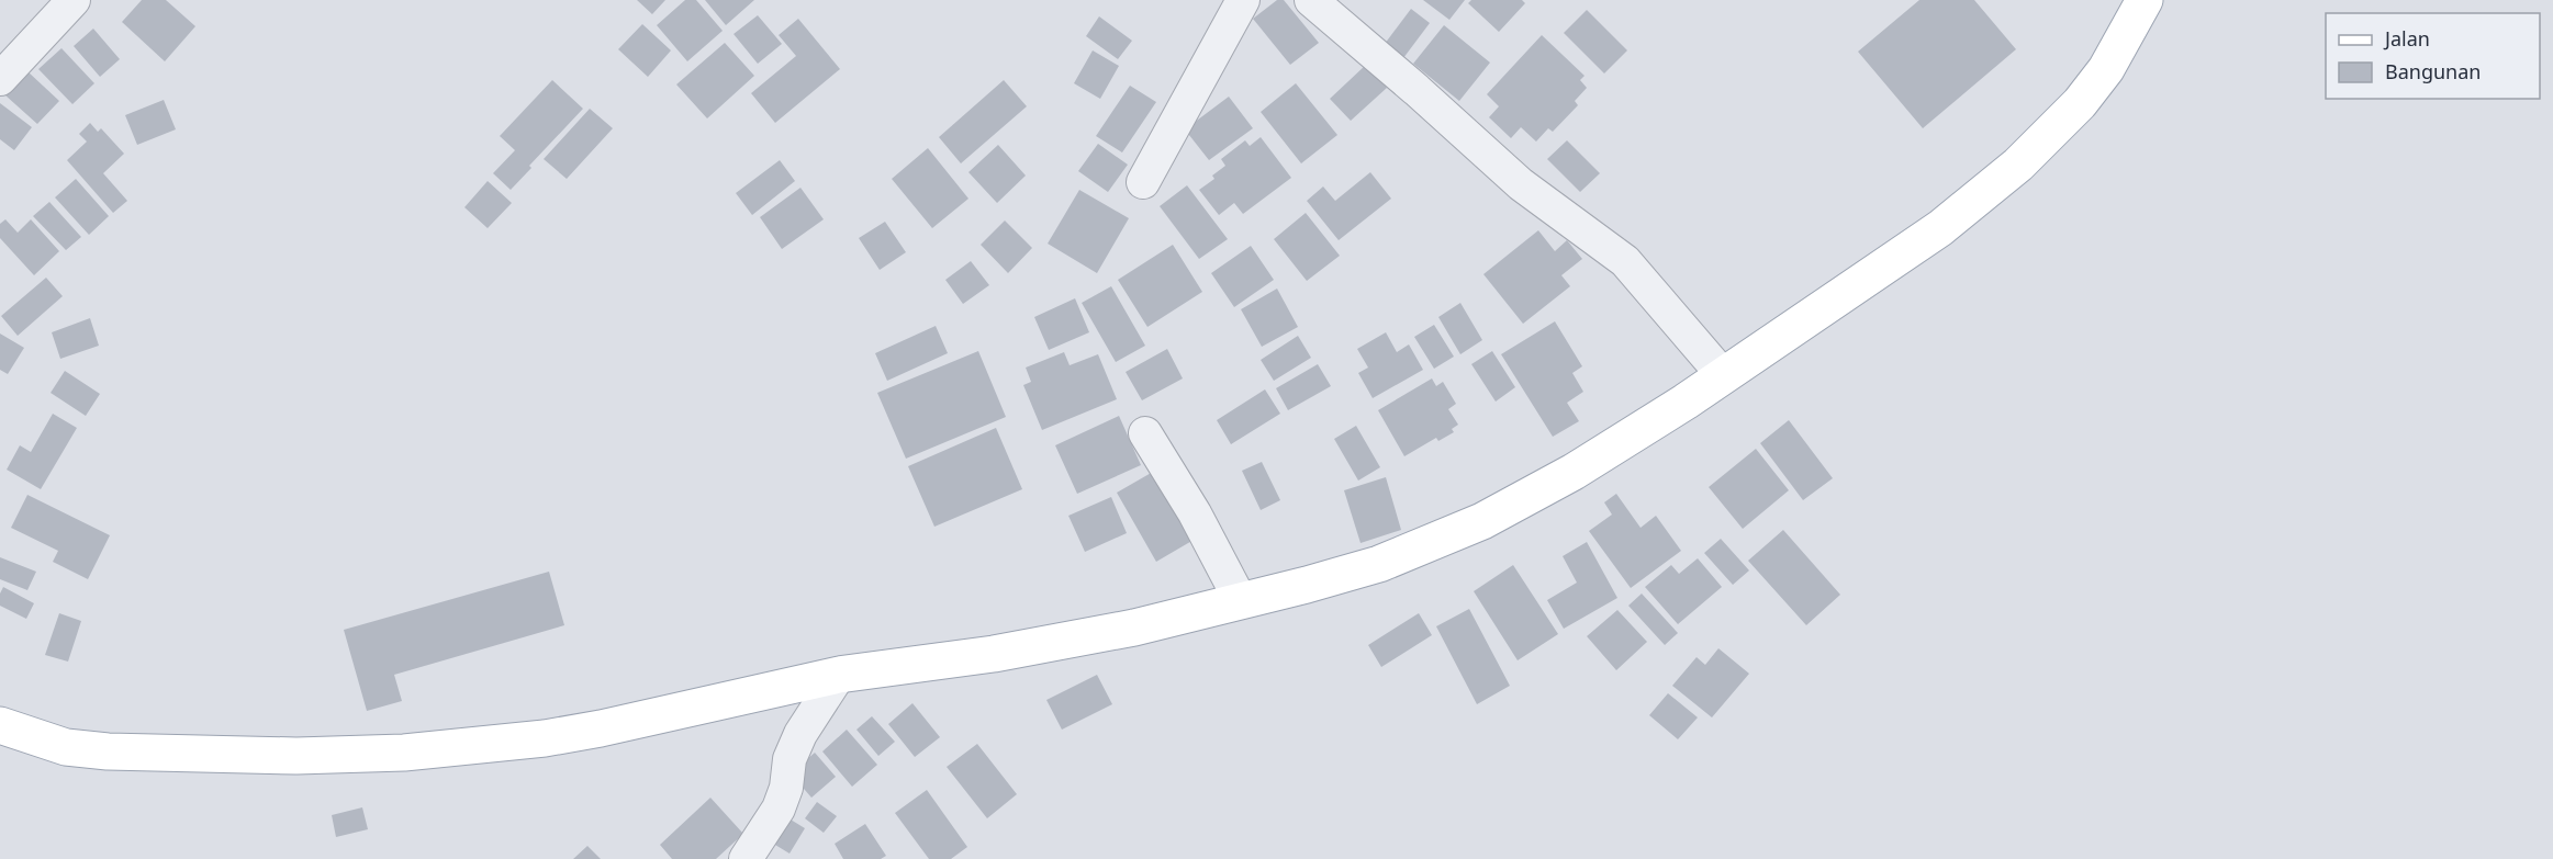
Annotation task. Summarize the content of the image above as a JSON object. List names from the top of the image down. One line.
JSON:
{"legend":["Jalan","Bangunan"]}
